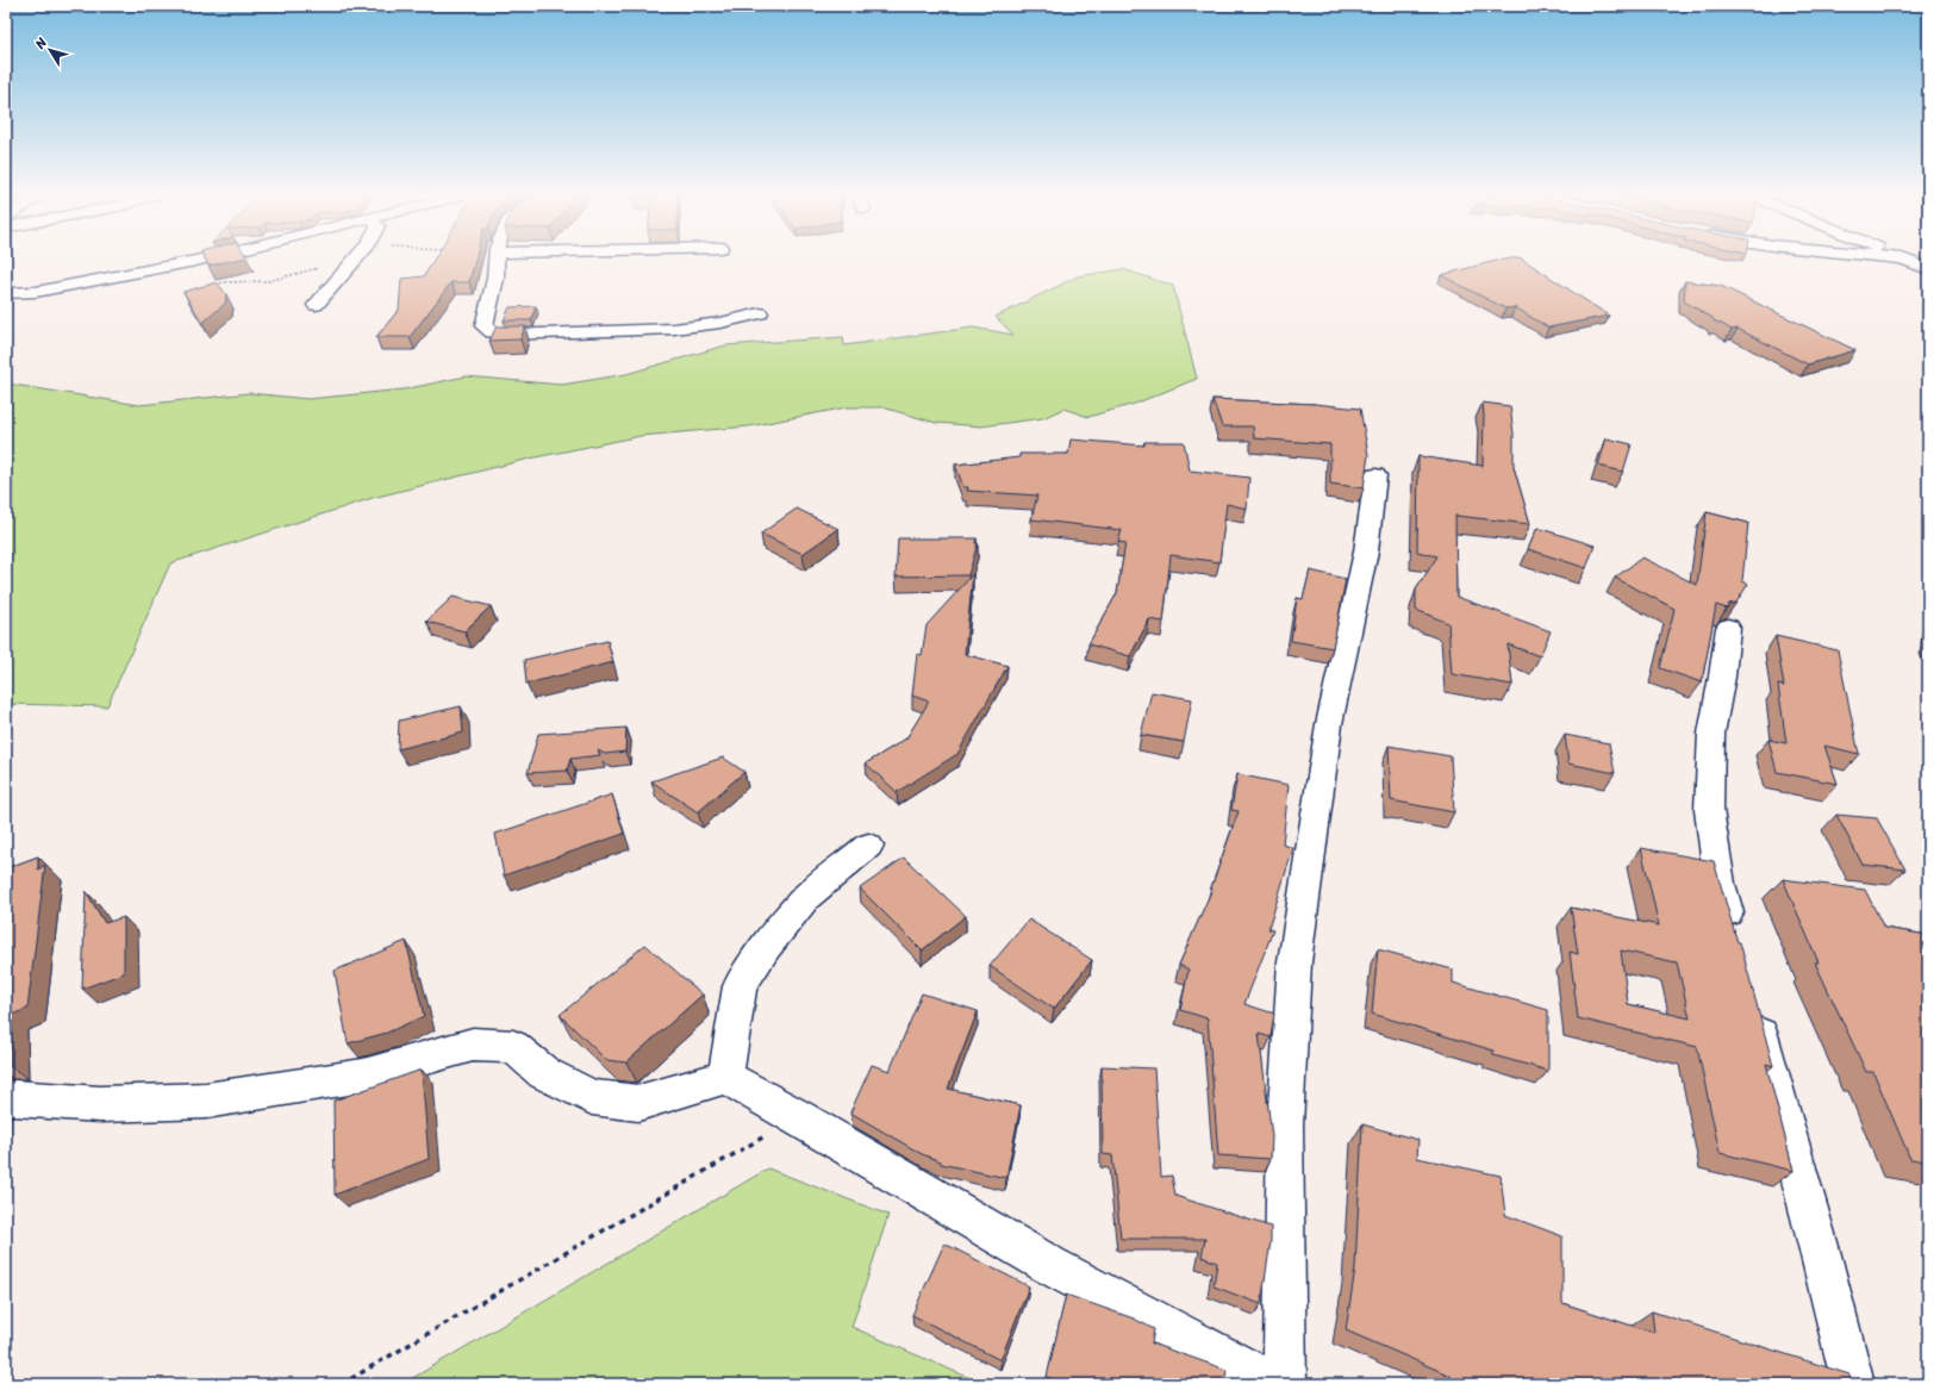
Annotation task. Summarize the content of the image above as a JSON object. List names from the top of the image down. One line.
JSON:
{"north":"top left"}
